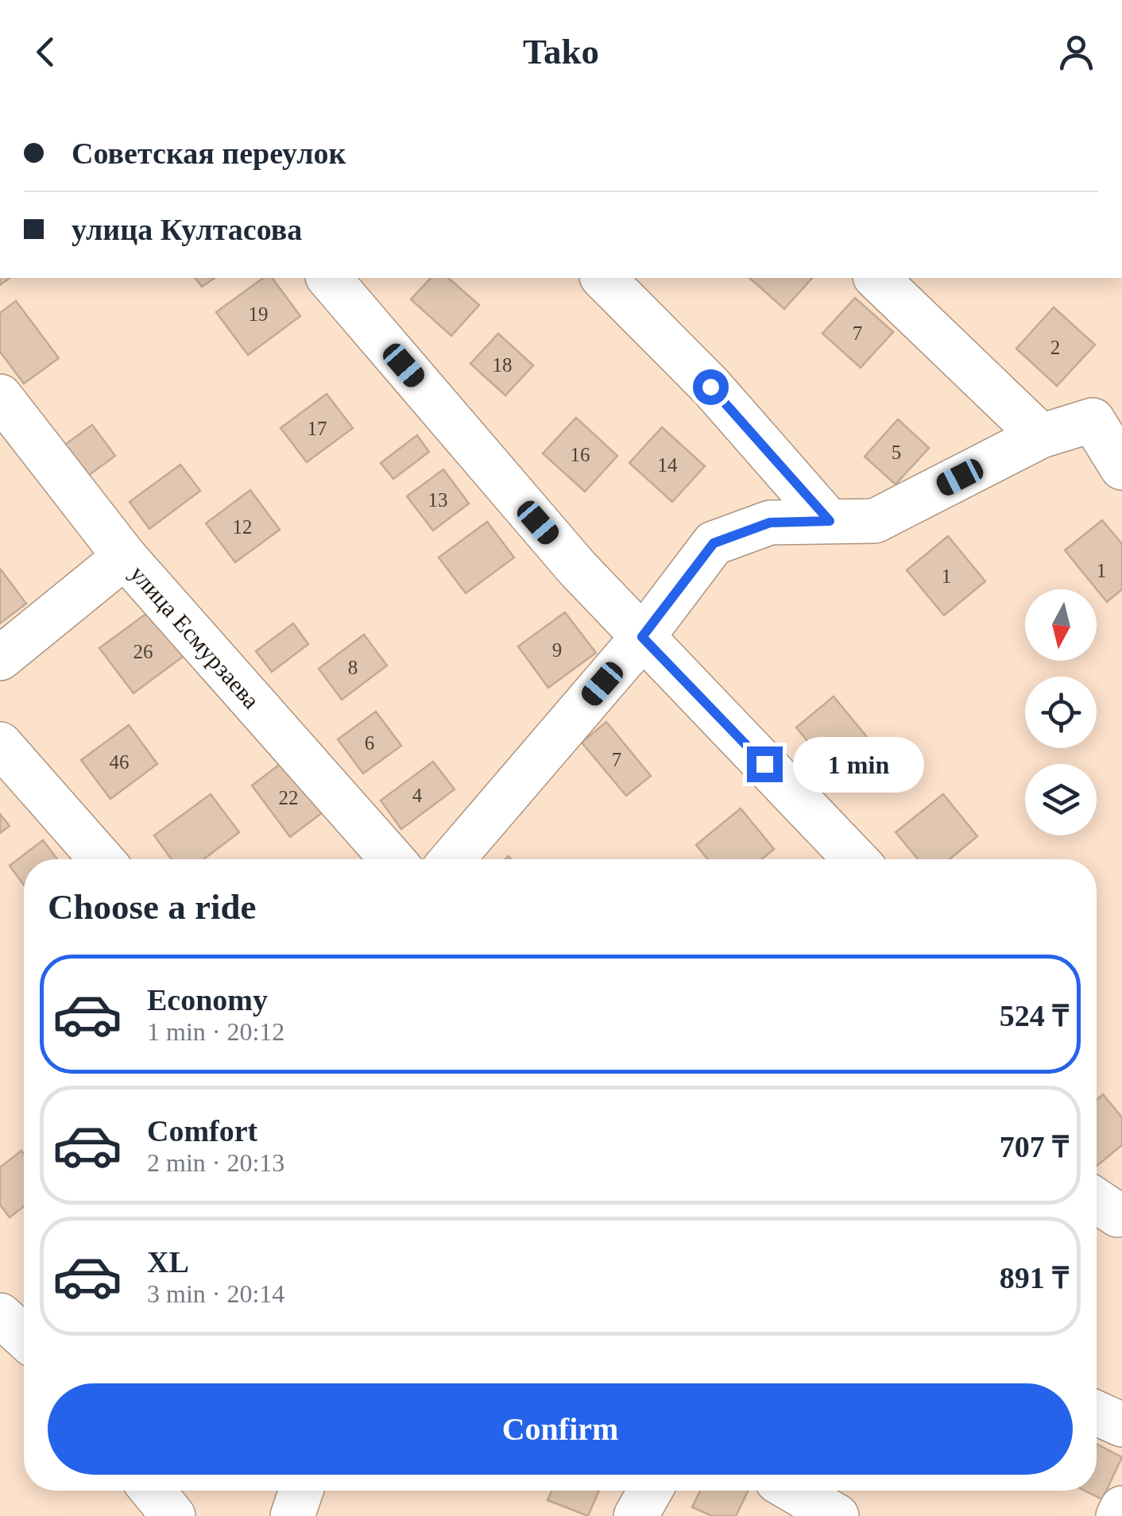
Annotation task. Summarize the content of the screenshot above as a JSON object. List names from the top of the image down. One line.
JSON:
{"streets":{"street":["улица Есмурзаева"]},"house_numbers":["19","7","2","18","17","5","16","14","13","12","1","1","9","26","8","6","7","46","4","22"],"north":"bottom","page":{"header":"Tako","banner":["Советская переулок","улица Култасова"],"bubble":"1 min","heading":"Choose a ride","list":[{"name":"Economy","note":"1 min · 20:12","value":"524 ₸"},{"name":"Comfort","note":"2 min · 20:13","value":"707 ₸"},{"name":"XL","note":"3 min · 20:14","value":"891 ₸"}],"buttons":"Confirm"}}
